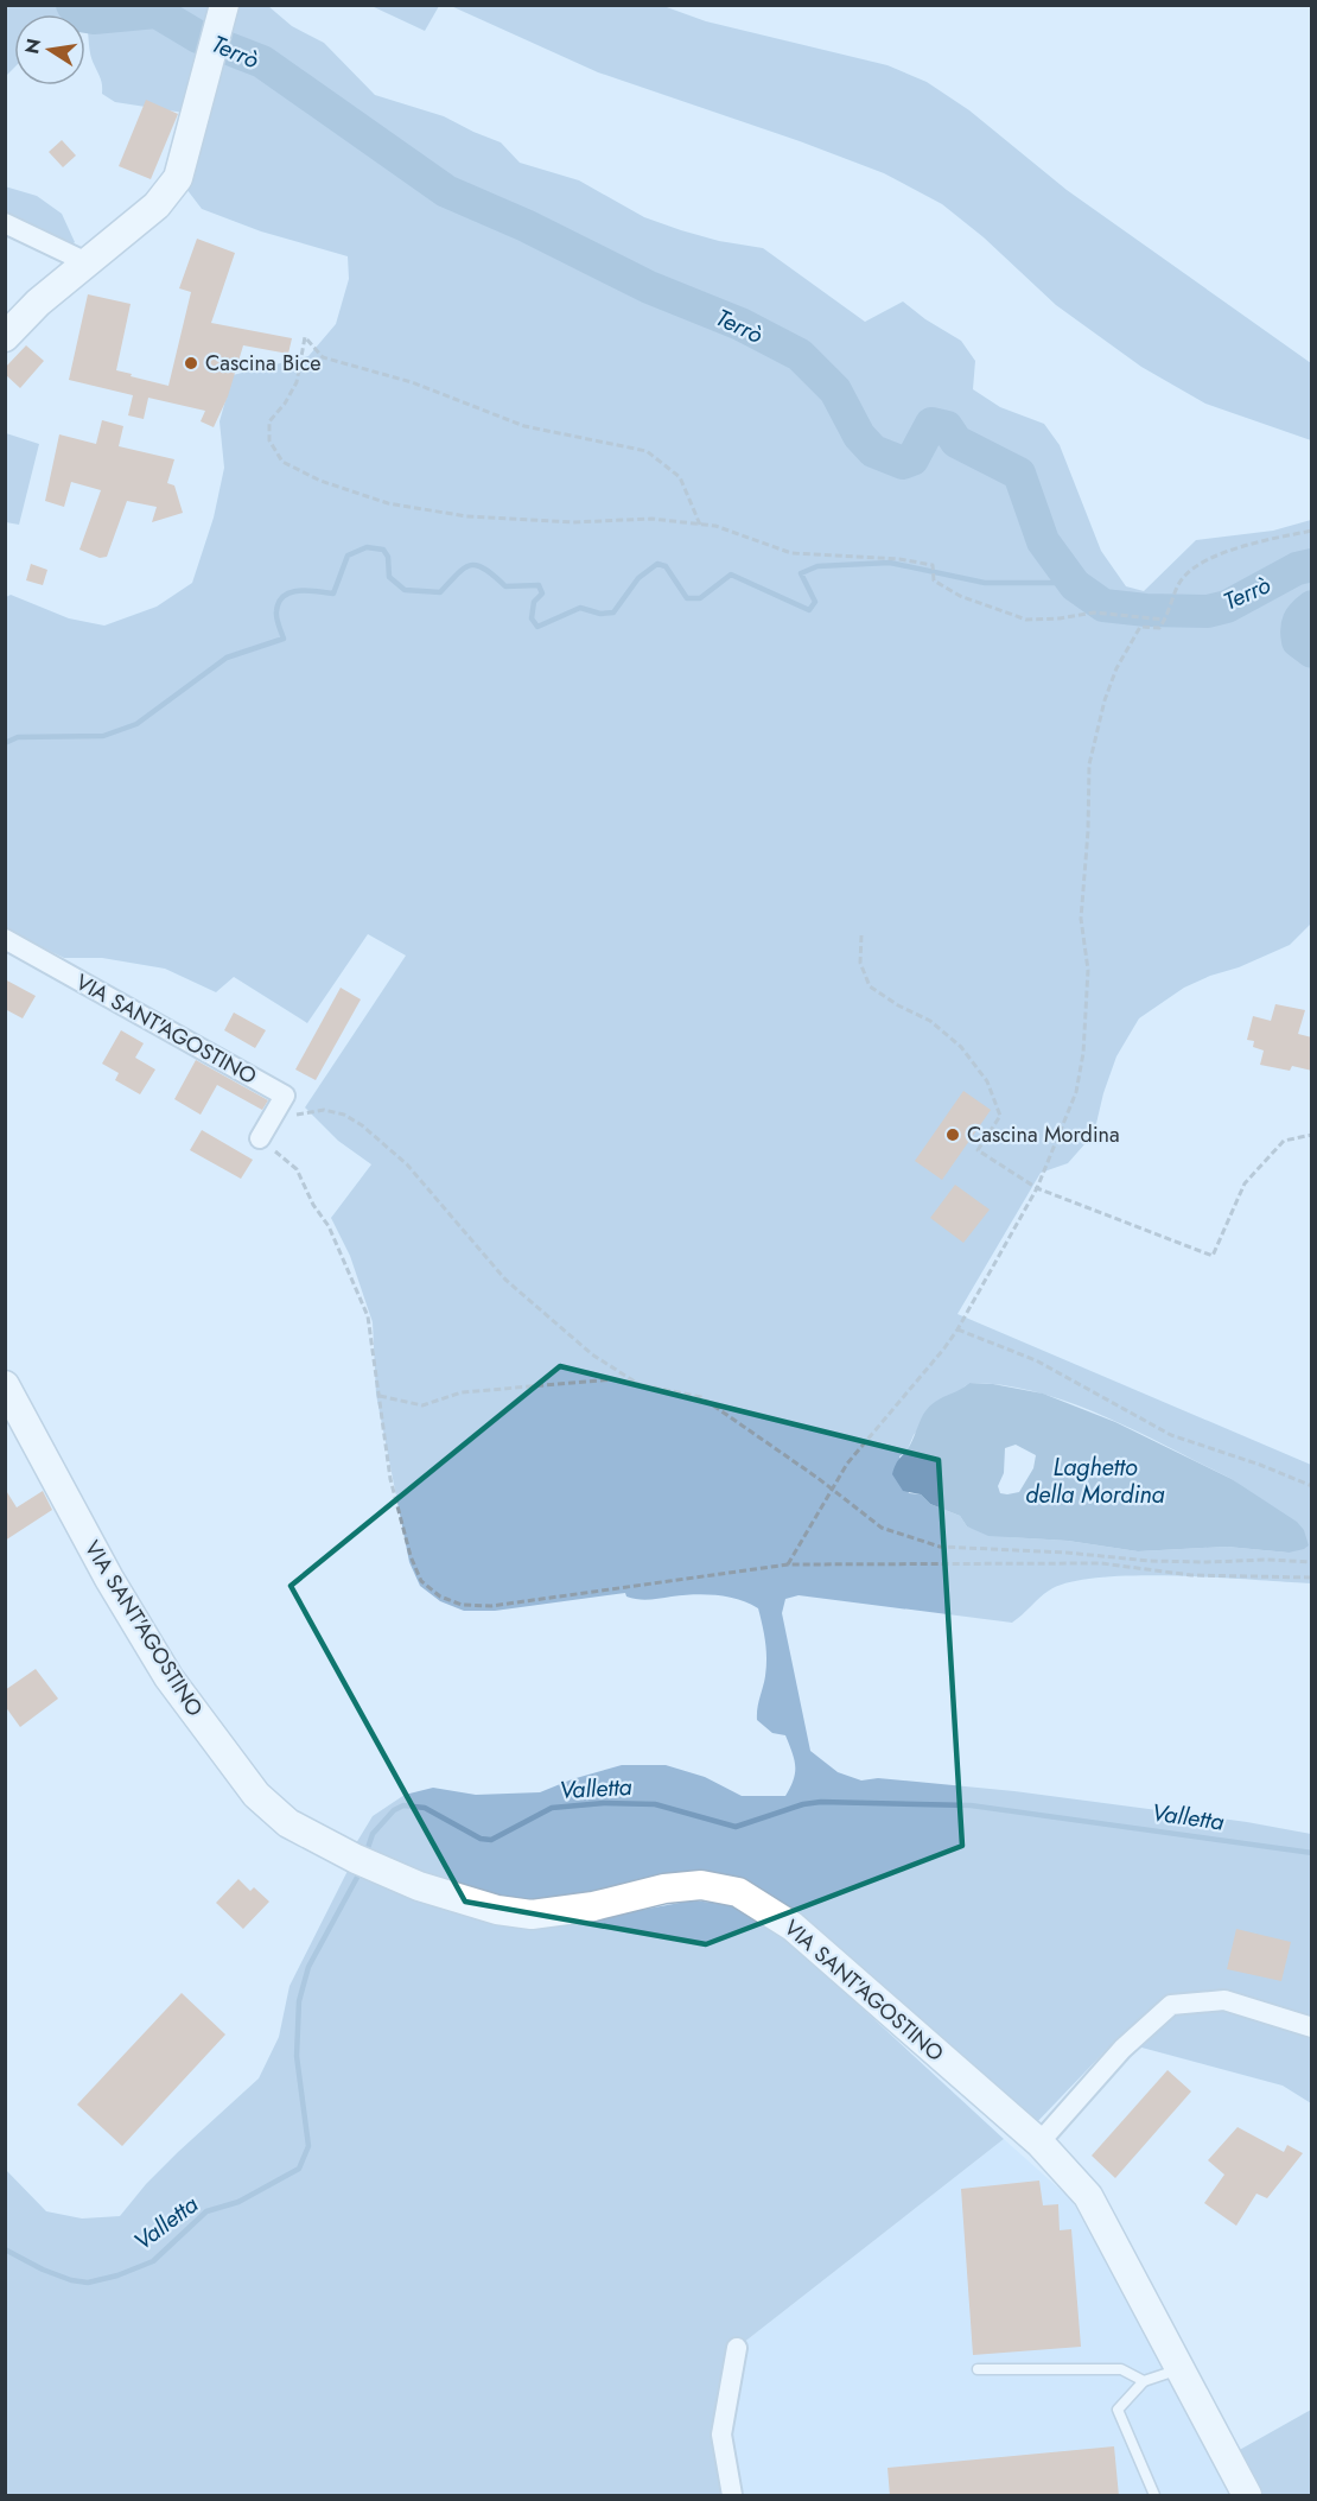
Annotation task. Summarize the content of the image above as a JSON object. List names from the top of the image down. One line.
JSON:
{"streets":{"street":["VIA SANT'AGOSTINO"]},"water":["Terrò","Laghetto della Mordina","Valletta"],"places":["Cascina Bice","Cascina Mordina"],"north":"left"}
